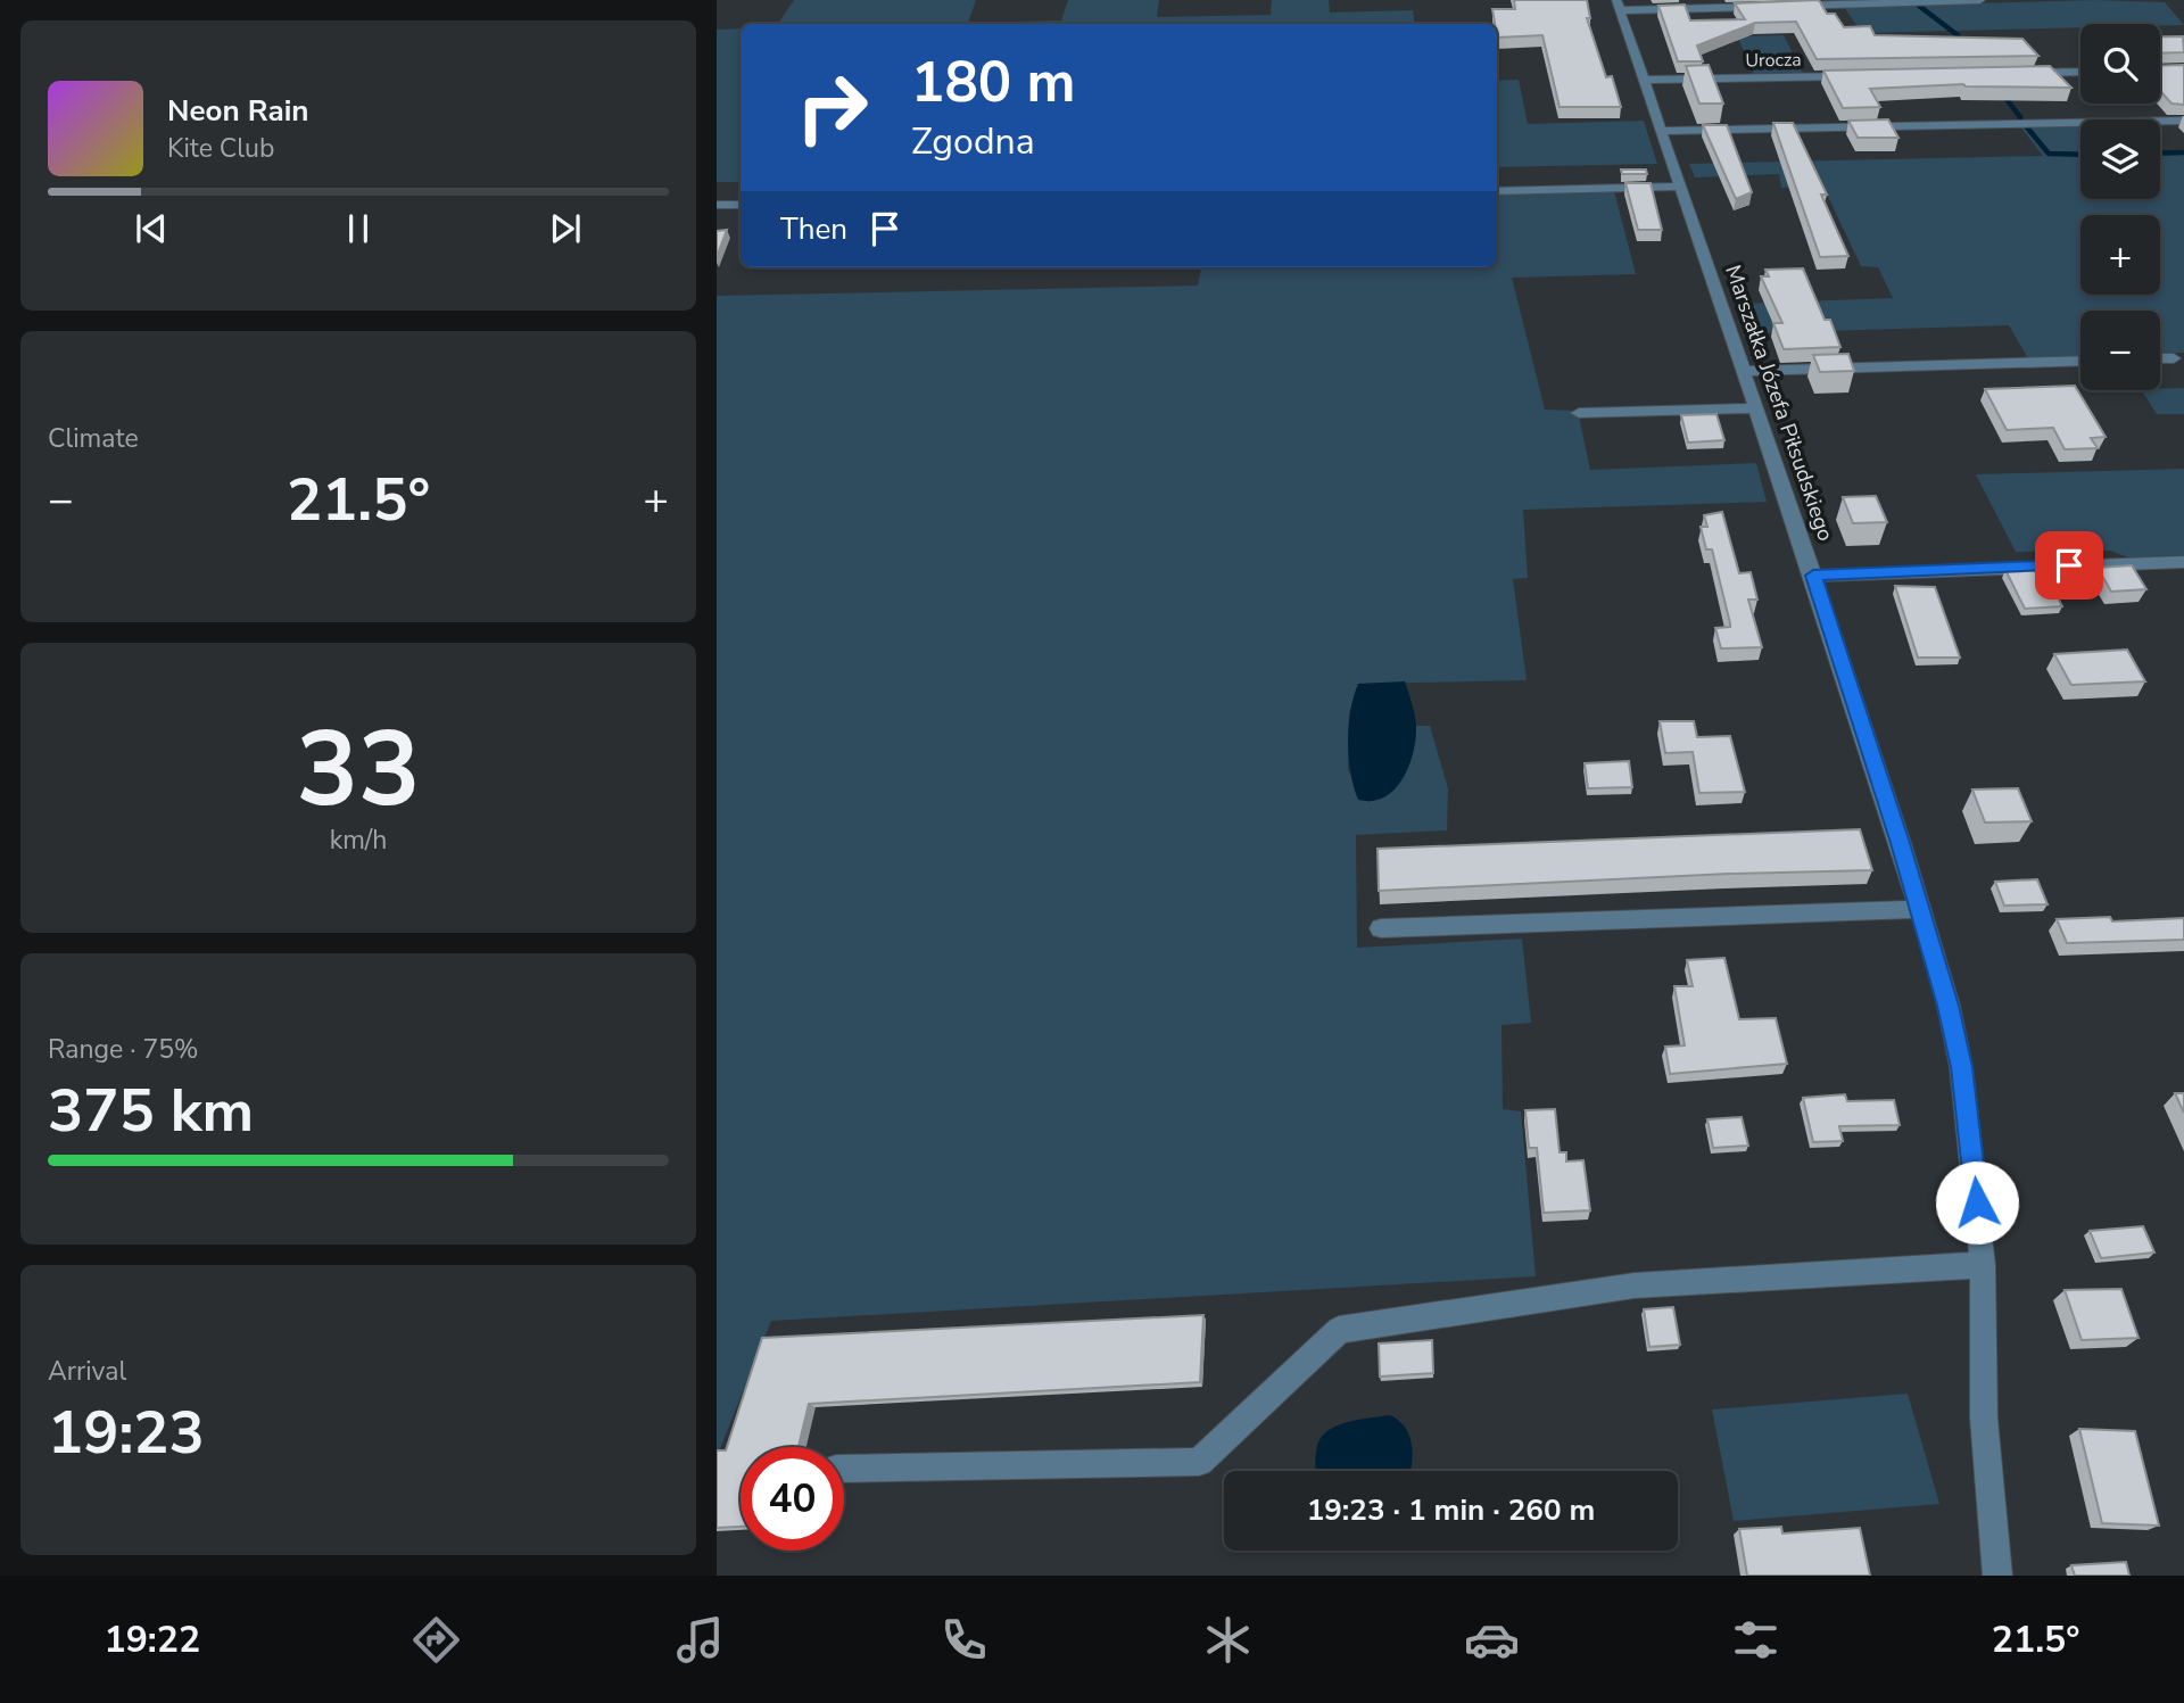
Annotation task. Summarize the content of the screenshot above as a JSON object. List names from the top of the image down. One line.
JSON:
{"streets":{"street":["Urocza","Marszałka Józefa Piłsudskiego"]},"crossings":[["Urocza","Marszałka Józefa Piłsudskiego"]],"page":{"map_buttons":["+","−"],"turn":["180 m","Zgodna"],"song":["Neon Rain","Kite Club"],"then":"Then","tile":["Climate",["33","km/h"],["Range · 75%","375 km"],["Arrival","19:23"]],"heat":["−","21.5°","+"],"limit":"40","trip":"19:23 · 1 min · 260 m","tabs":["19:22","21.5°"]}}
